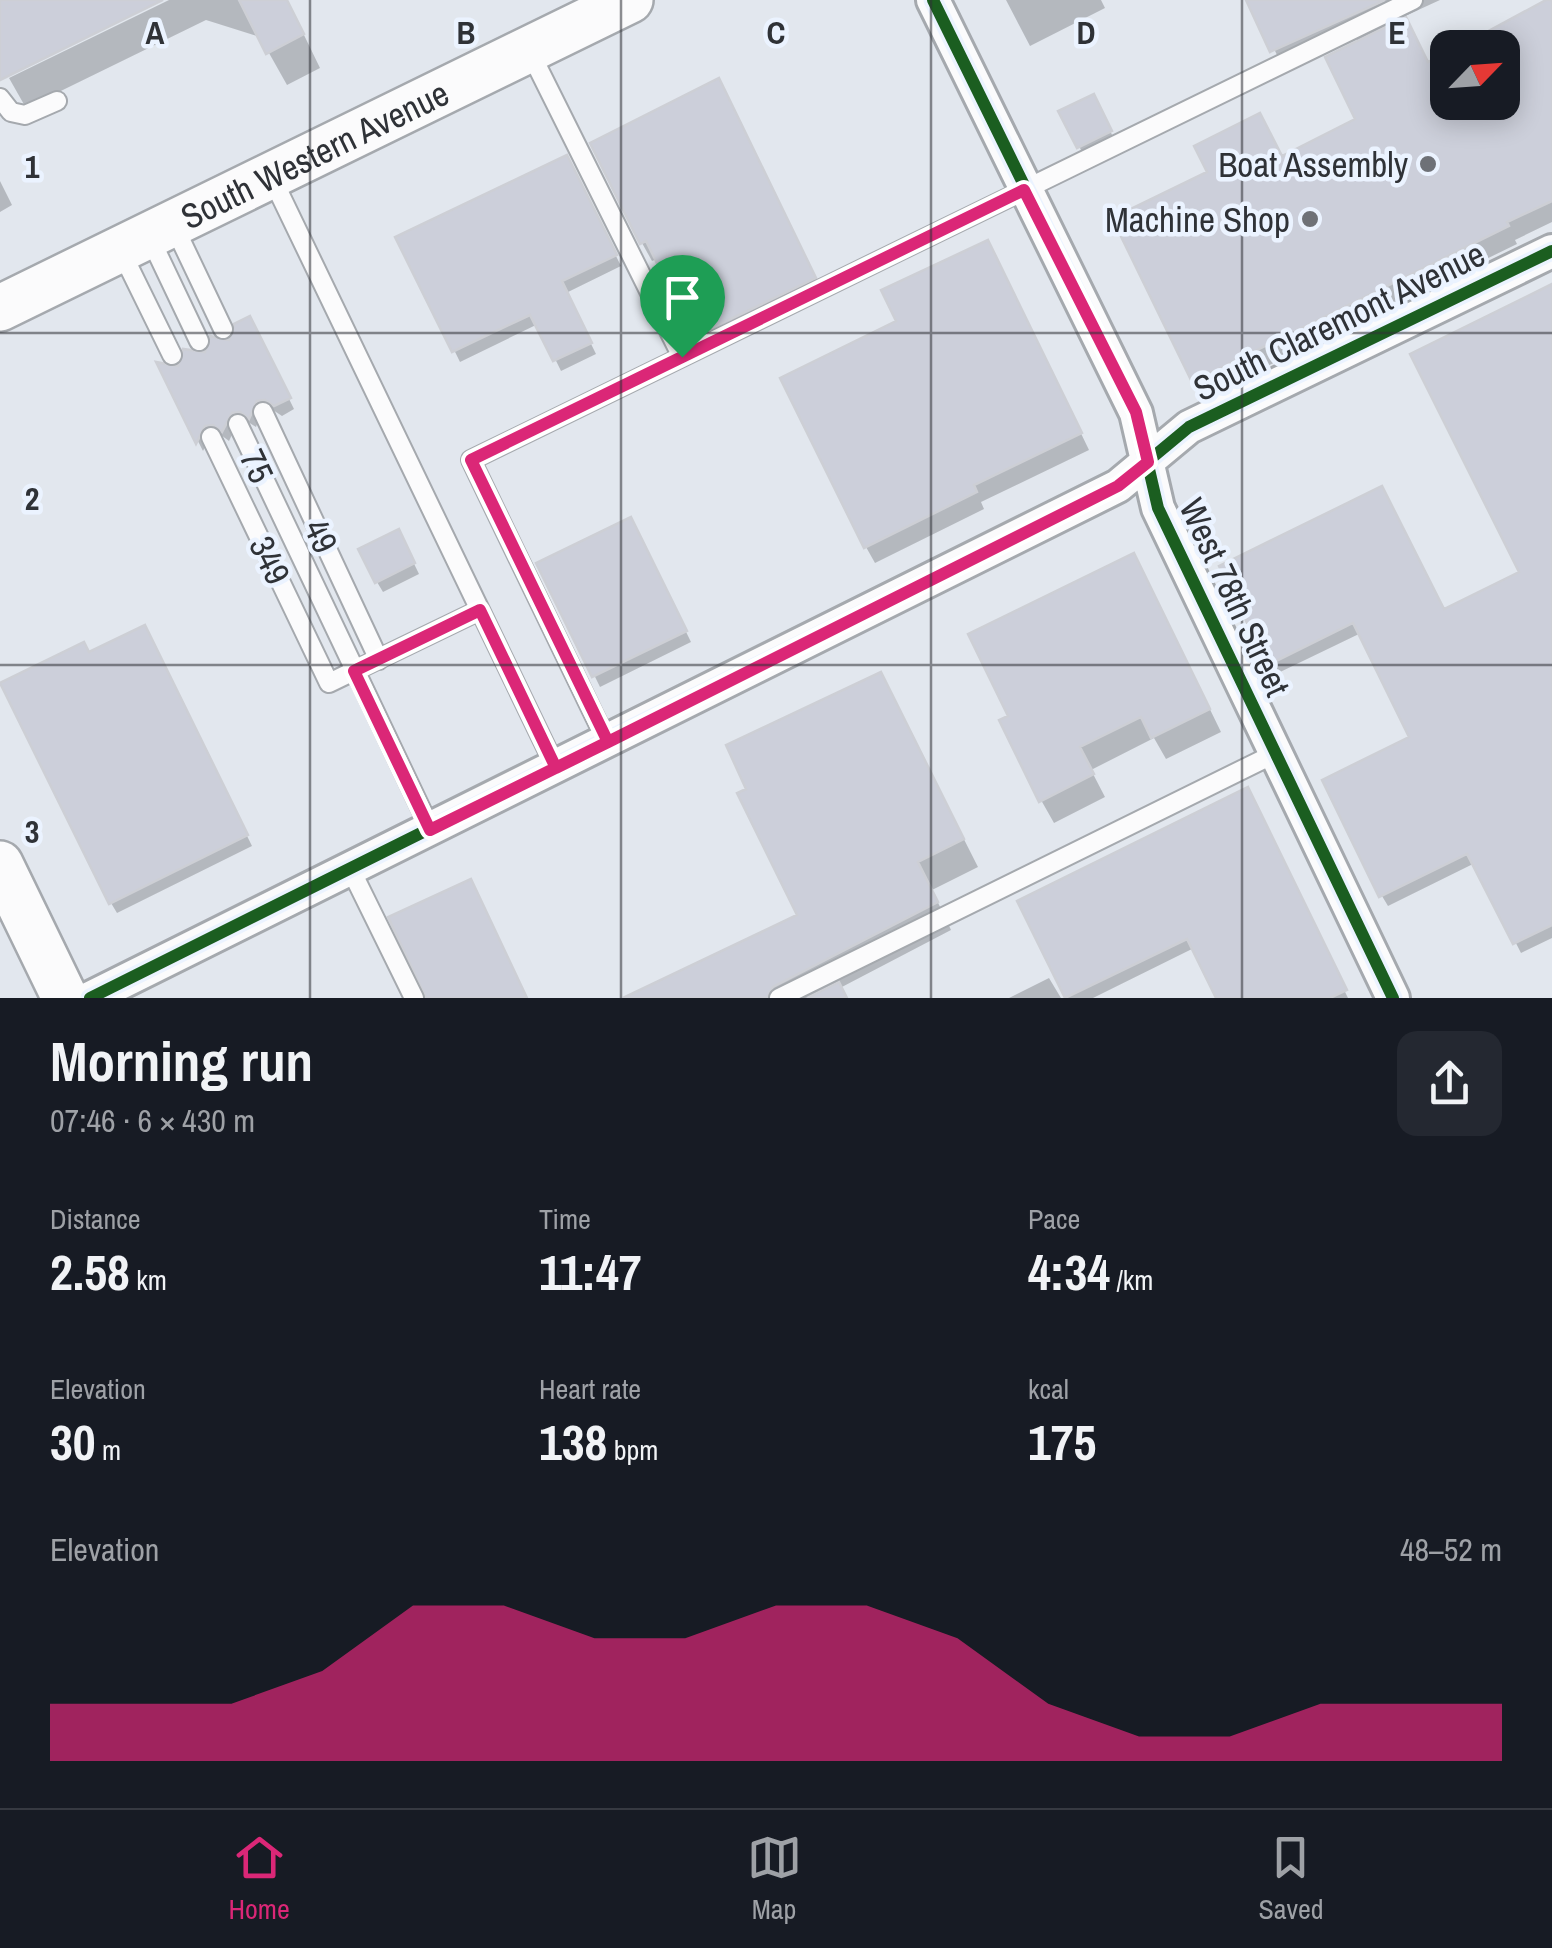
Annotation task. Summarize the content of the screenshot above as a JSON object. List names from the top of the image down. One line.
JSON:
{"streets":{"main road":["South Western Avenue"],"street":["South Claremont Avenue","West 78th Street"],"lane":["75","49","349"]},"crossings":[["South Claremont Avenue","75"],["South Claremont Avenue","West 78th Street"],["75","349"]],"places":["Boat Assembly","Machine Shop"],"north":"top right","page":{"heading":["Morning run","07:46 · 6 × 430 m"],"stats":[["Distance","2.58 km"],["Time","11:47"],["Pace","4:34 /km"],["Elevation","30 m"],["Heart rate","138 bpm"],["kcal","175"]],"chart":["Elevation","48–52 m"],"tabs":["Home","Map","Saved"]},"grid":{"columns":["A","B","C","D","E"],"rows":["1","2","3"]}}
